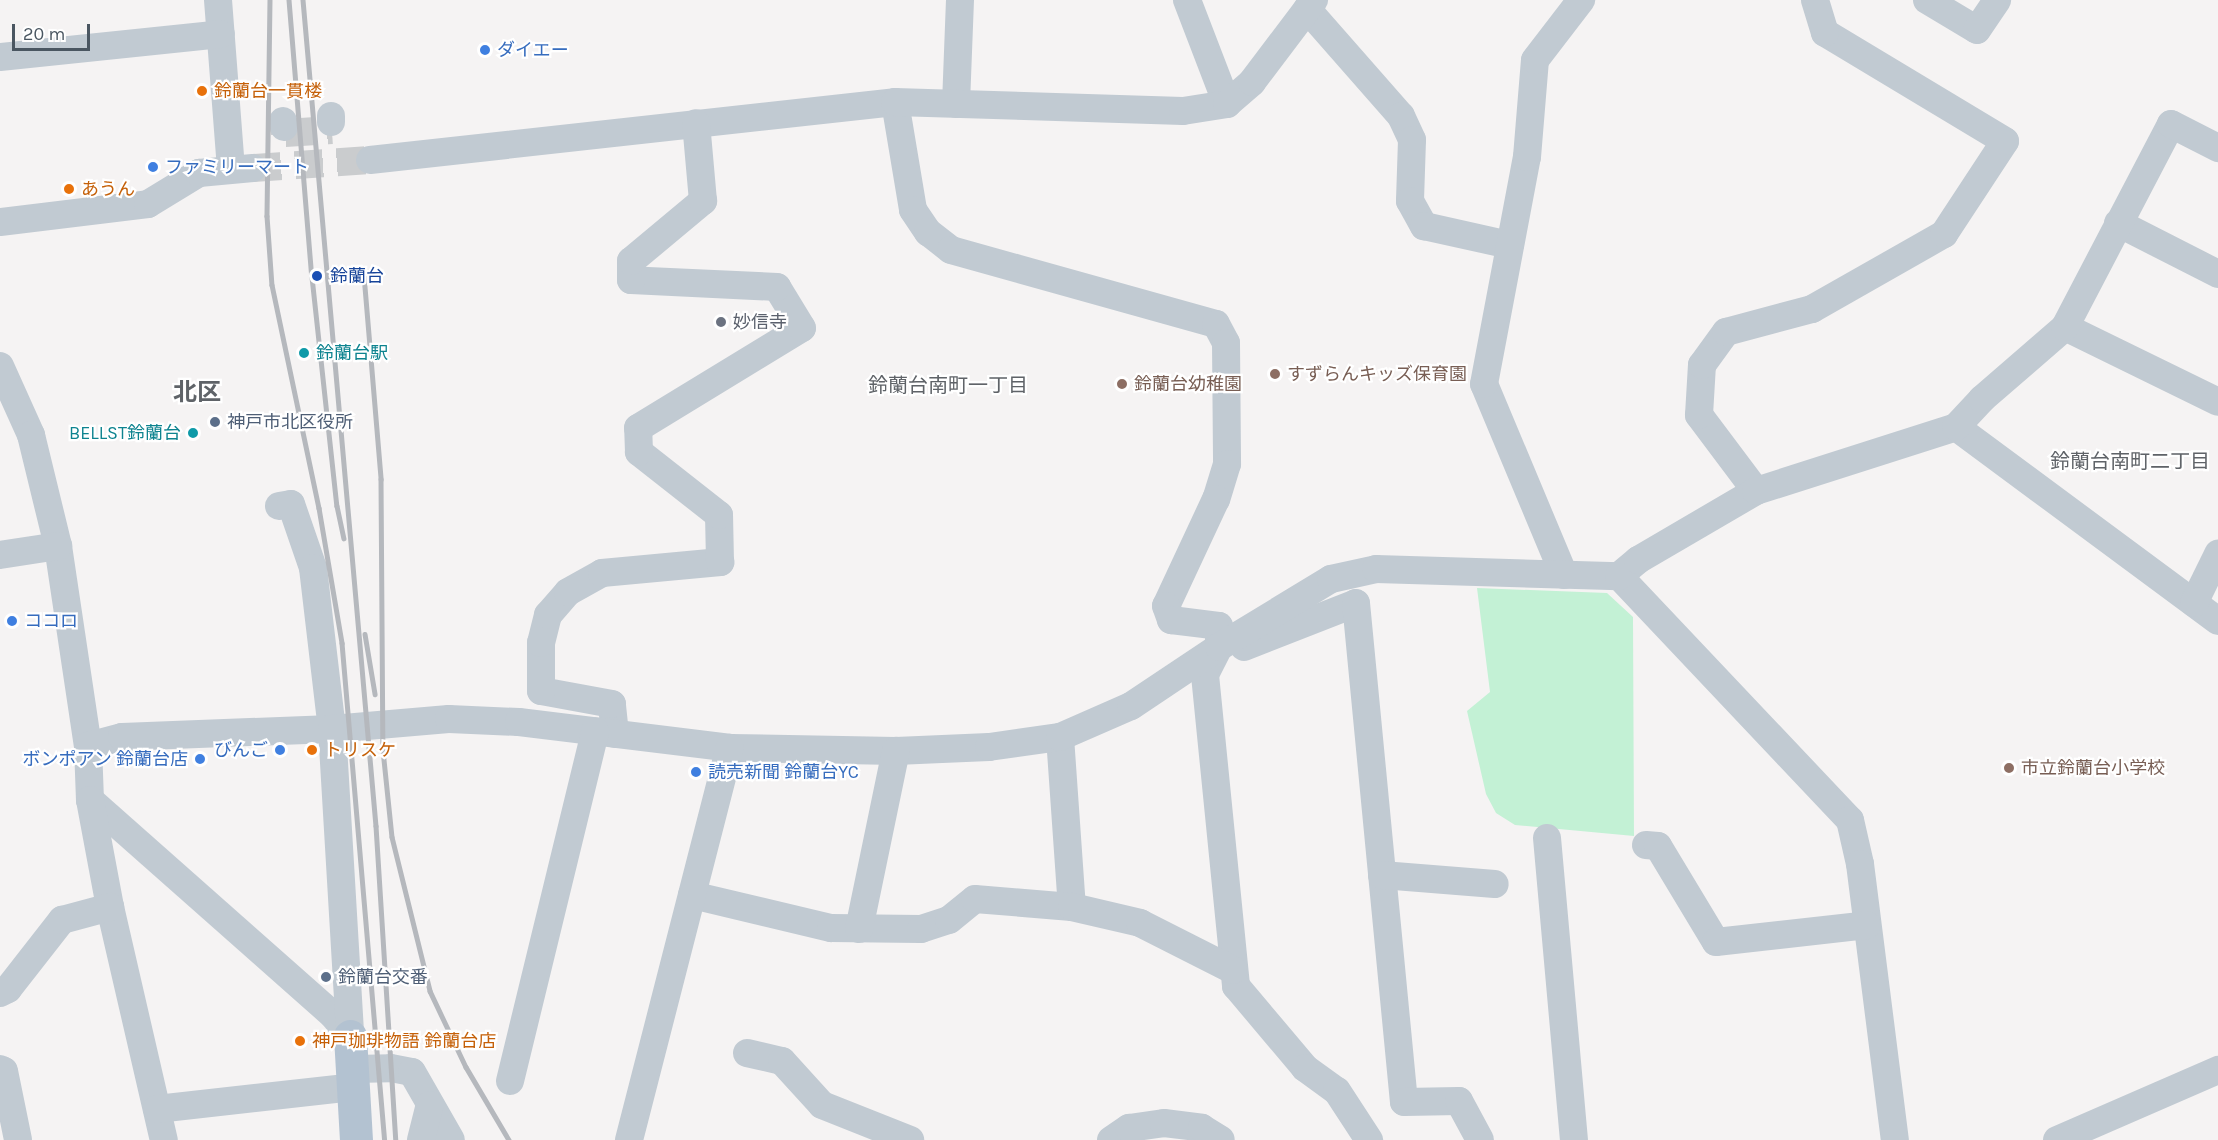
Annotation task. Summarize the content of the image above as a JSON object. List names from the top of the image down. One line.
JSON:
{"districts":["鈴蘭台南町一丁目","北区","鈴蘭台南町二丁目"],"places":["ダイエー","鈴蘭台一貫楼","ファミリーマート","あうん","鈴蘭台","妙信寺","鈴蘭台駅","すずらんキッズ保育園","鈴蘭台幼稚園","神戸市北区役所","BELLST鈴蘭台","ココロ","びんご","トリスケ","ボンポアン 鈴蘭台店","市立鈴蘭台小学校","読売新聞 鈴蘭台YC","鈴蘭台交番","神戸珈琲物語 鈴蘭台店"],"scale_bar":"20 m"}
